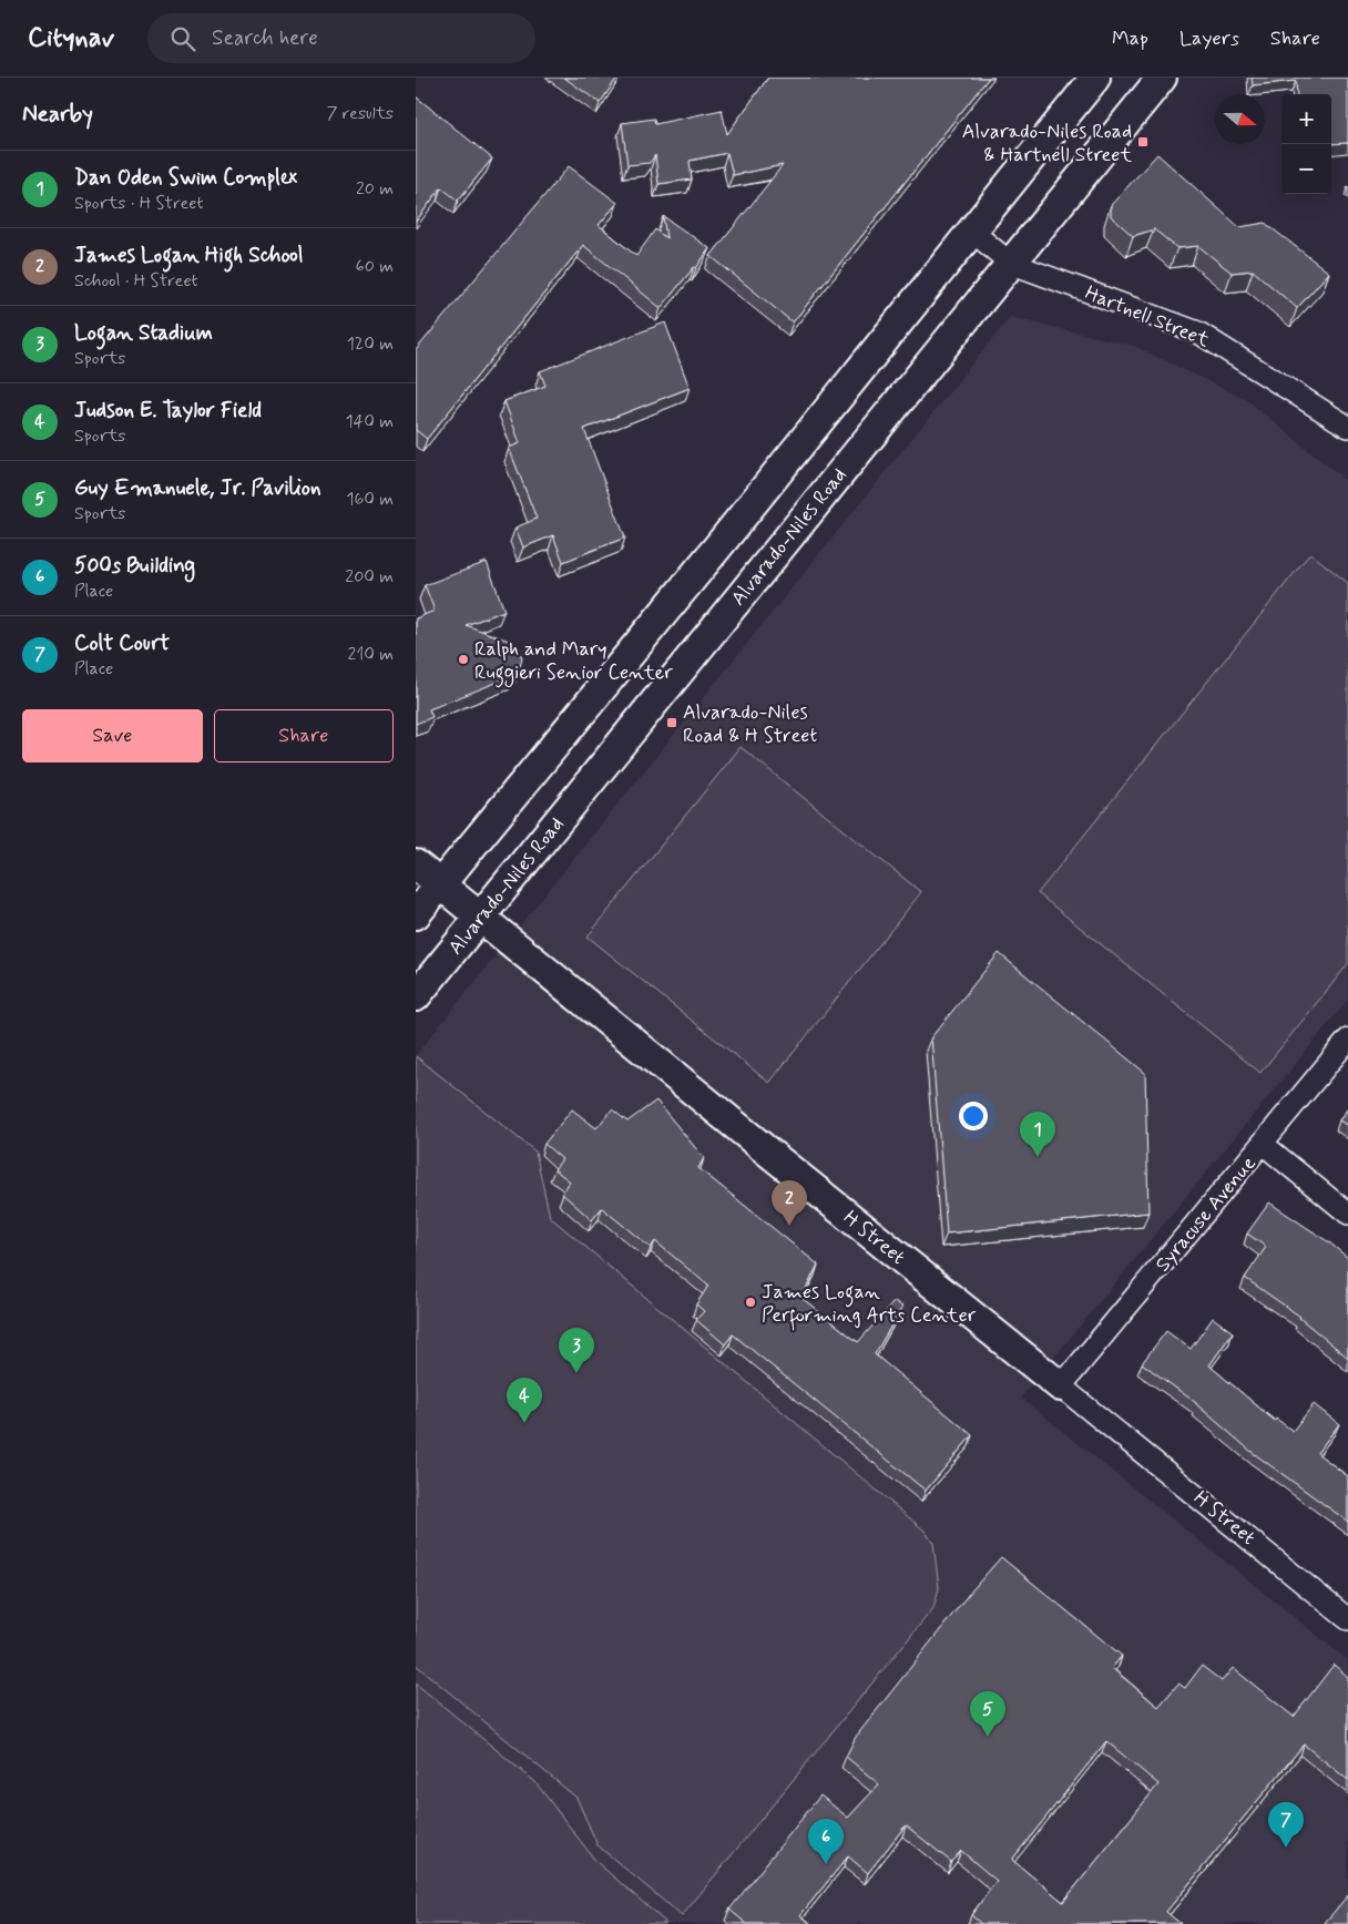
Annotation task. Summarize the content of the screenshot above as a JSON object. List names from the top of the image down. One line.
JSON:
{"streets":{"main road":["Alvarado-Niles Road","H Street"],"street":["Hartnell Street","Syracuse Avenue"]},"crossings":[["Hartnell Street","Alvarado-Niles Road"],["Alvarado-Niles Road","H Street"],["Syracuse Avenue","H Street"]],"places":{"transit":["Alvarado-Niles Road & Hartnell Street","Alvarado-Niles Road & H Street"],"other":["Ralph and Mary Ruggieri Senior Center","James Logan Performing Arts Center"]},"north":"right","page":{"header":"Citynav","search":"Search here","nav":["Map","Layers","Share"],"heading":["Nearby","7 results"],"map_buttons":["+","−"],"list":[{"mark":"1","name":"Dan Oden Swim Complex","note":"Sports · H Street","value":"20 m"},{"mark":"2","name":"James Logan High School","note":"School · H Street","value":"60 m"},{"mark":"3","name":"Logan Stadium","note":"Sports","value":"120 m"},{"mark":"4","name":"Judson E. Taylor Field","note":"Sports","value":"140 m"},{"mark":"5","name":"Guy Emanuele, Jr. Pavilion","note":"Sports","value":"160 m"},{"mark":"6","name":"500s Building","note":"Place","value":"200 m"},{"mark":"7","name":"Colt Court","note":"Place","value":"210 m"}],"buttons":["Save","Share"],"pins":["1","2","3","4","5","7","6"]}}
